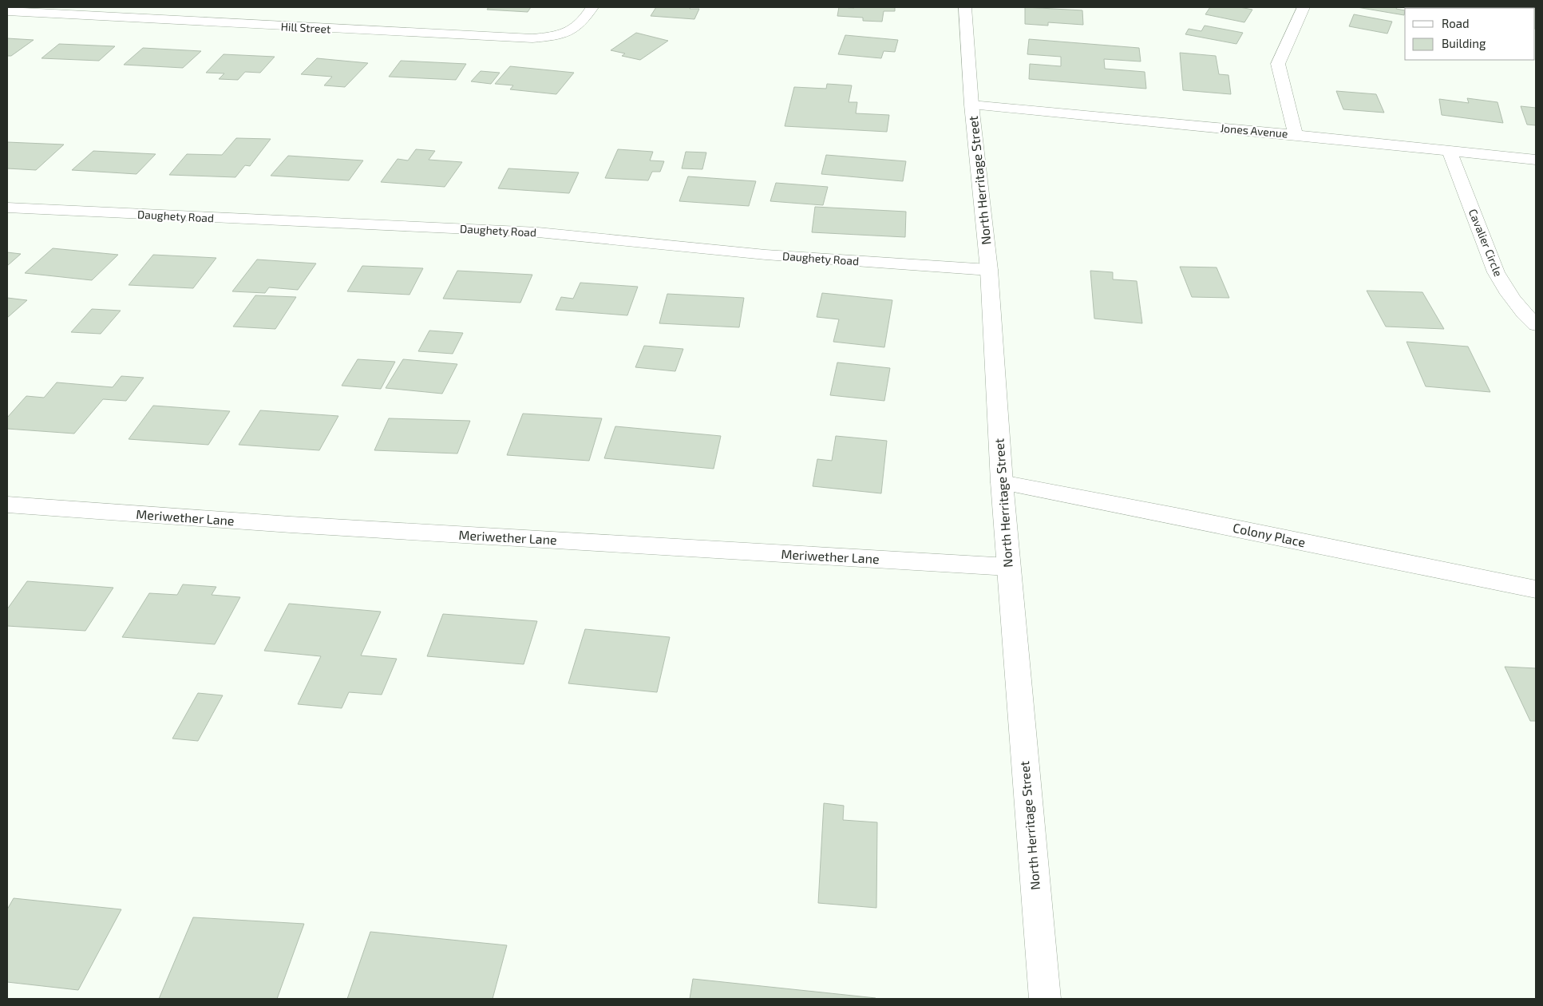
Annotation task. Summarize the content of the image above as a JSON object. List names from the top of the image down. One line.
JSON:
{"streets":{"street":["Hill Street","Jones Avenue","North Herritage Street","Daughety Road","Cavalier Circle","Meriwether Lane","Colony Place"]},"crossings":[["Jones Avenue","North Herritage Street"],["Jones Avenue","Cavalier Circle"],["North Herritage Street","Daughety Road"],["North Herritage Street","Meriwether Lane"],["North Herritage Street","Colony Place"]],"legend":["Road","Building"]}
